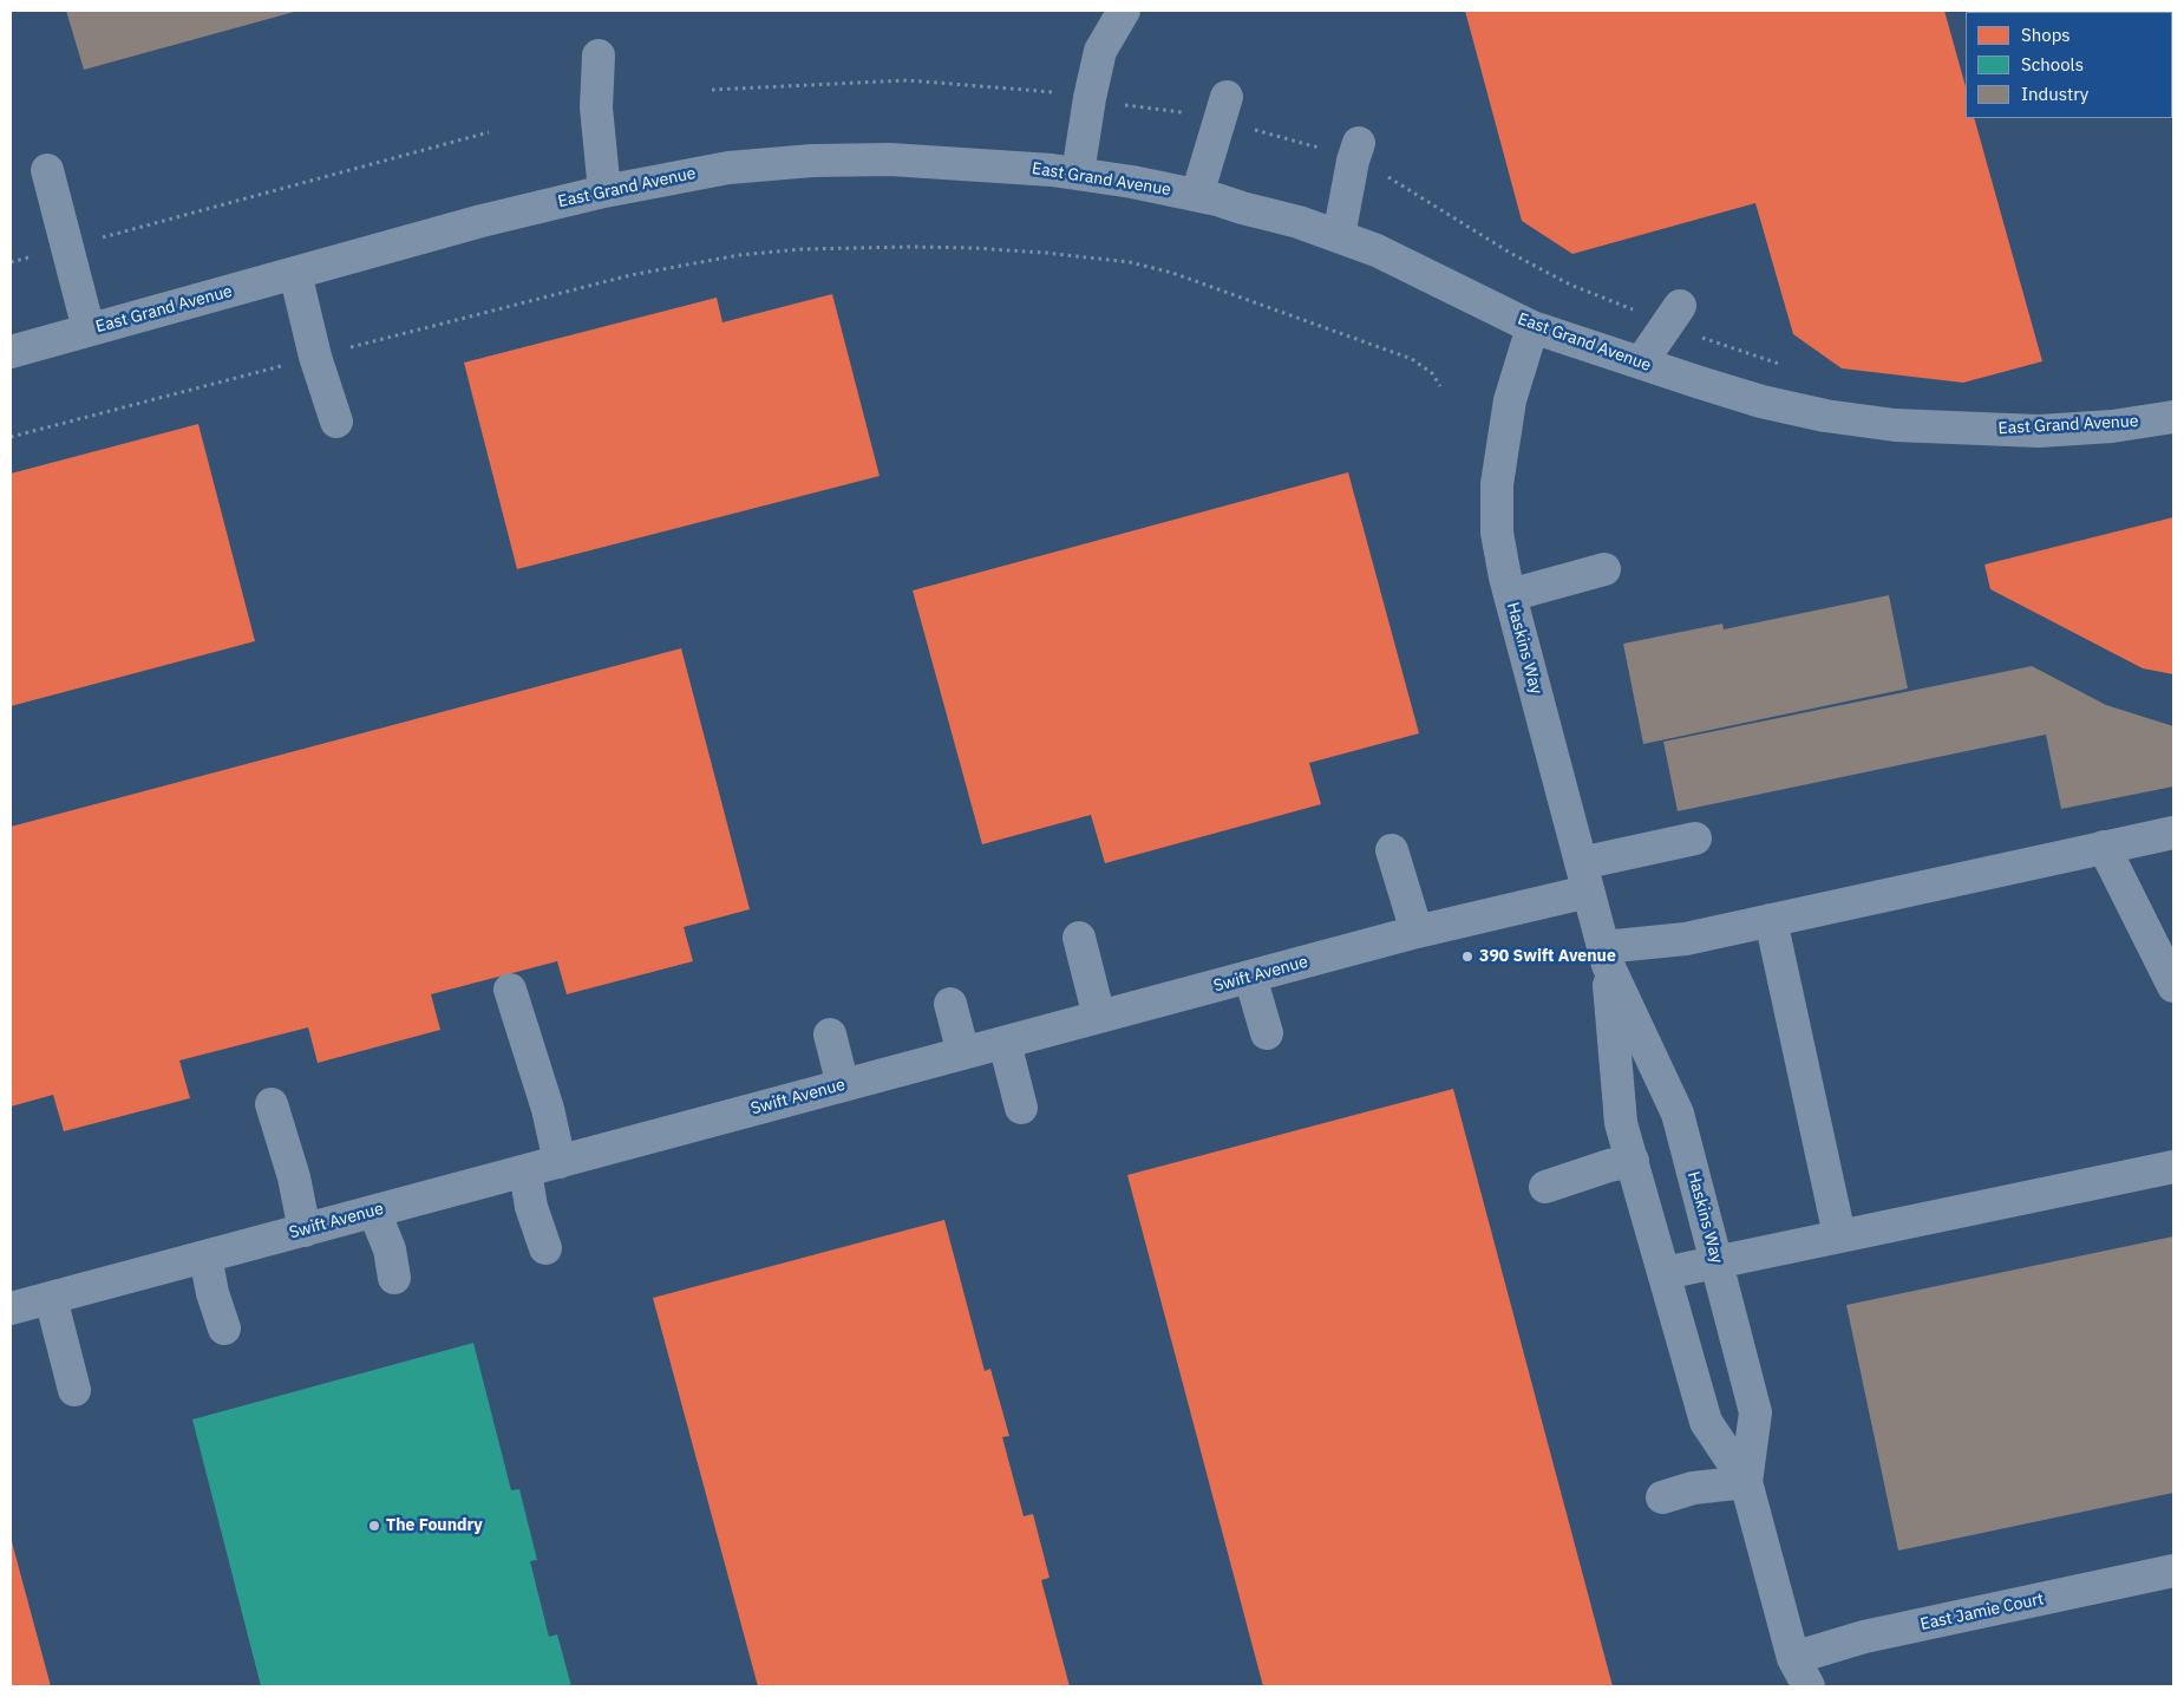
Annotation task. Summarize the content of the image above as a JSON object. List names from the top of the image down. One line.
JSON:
{"streets":{"street":["East Grand Avenue","Haskins Way","Swift Avenue","East Jamie Court"]},"crossings":[["East Grand Avenue","Haskins Way"],["Haskins Way","Swift Avenue"],["Haskins Way","East Jamie Court"]],"places":["390 Swift Avenue","The Foundry"],"legend":["Shops","Schools","Industry"]}
